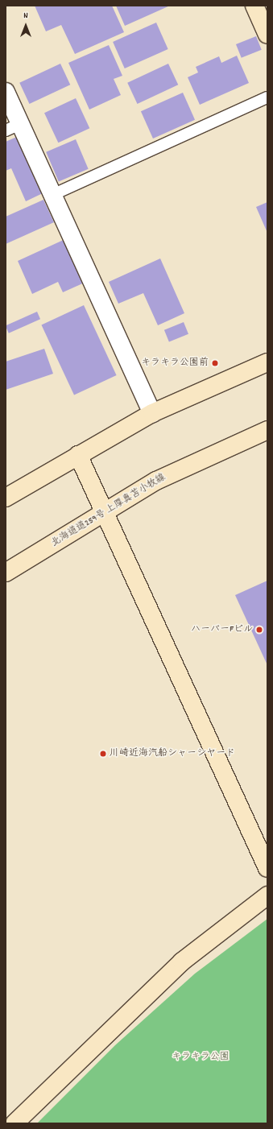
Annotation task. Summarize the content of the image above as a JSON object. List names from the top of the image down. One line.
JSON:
{"streets":{"street":["北海道道259号 上厚真苫小牧線"]},"parks":["キラキラ公園"],"places":["キラキラ公園前","ハーバーFビル","川崎近海汽船シャーシヤード"],"north":"top"}
